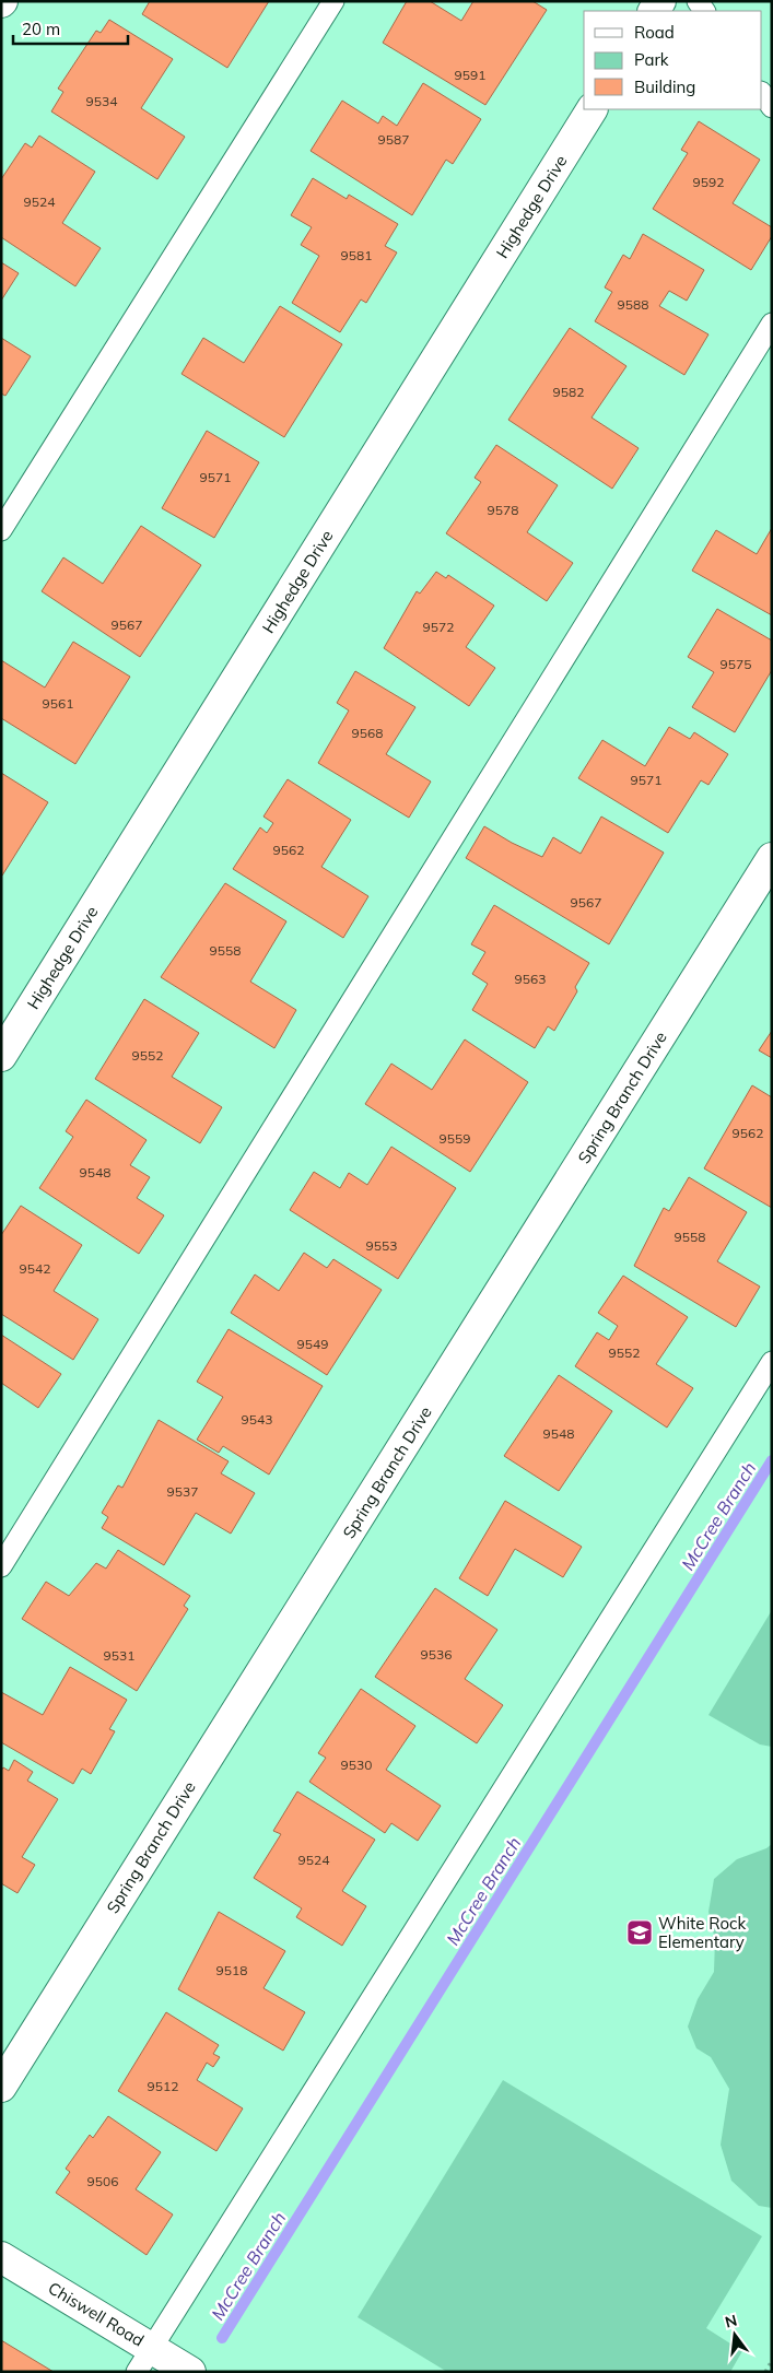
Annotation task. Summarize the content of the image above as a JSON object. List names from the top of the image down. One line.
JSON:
{"streets":{"street":["Highedge Drive","Spring Branch Drive","Chiswell Road"]},"water":["McCree Branch"],"places":{"school or university":["White Rock Elementary"]},"house_numbers":["9591","9534","9587","9592","9524","9581","9588","9582","9571","9578","9567","9572","9575","9561","9568","9571","9562","9567","9558","9563","9552","9562","9559","9548","9558","9553","9542","9549","9552","9543","9548","9537","9536","9531","9530","9524","9518","9512","9506"],"legend":["Road","Park","Building"],"scale_bar":"20 m","north":"top"}
